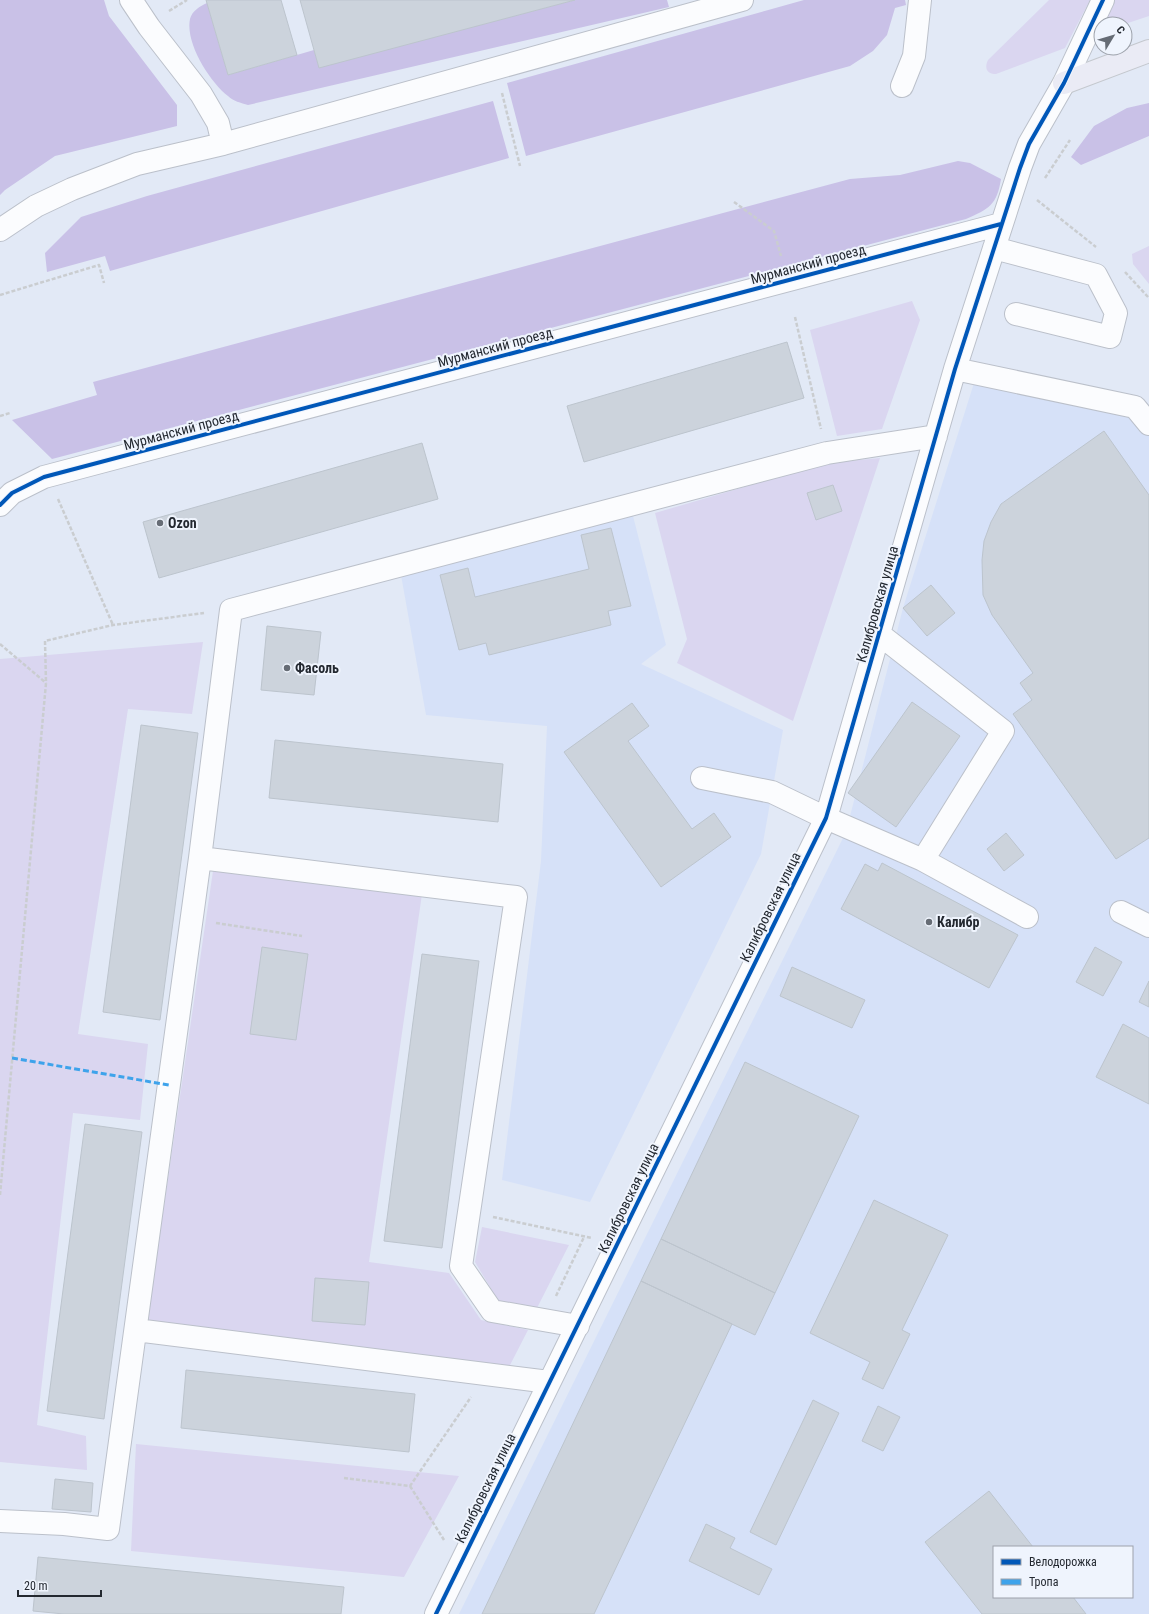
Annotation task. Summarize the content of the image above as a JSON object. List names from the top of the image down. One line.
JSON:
{"streets":{"street":["Мурманский проезд","Калибровская улица"]},"crossings":[["Мурманский проезд","Калибровская улица"]],"places":["Ozon","Фасоль","Калибр"],"legend":["Велодорожка","Тропа"],"scale_bar":"20 m","north":"top right"}
